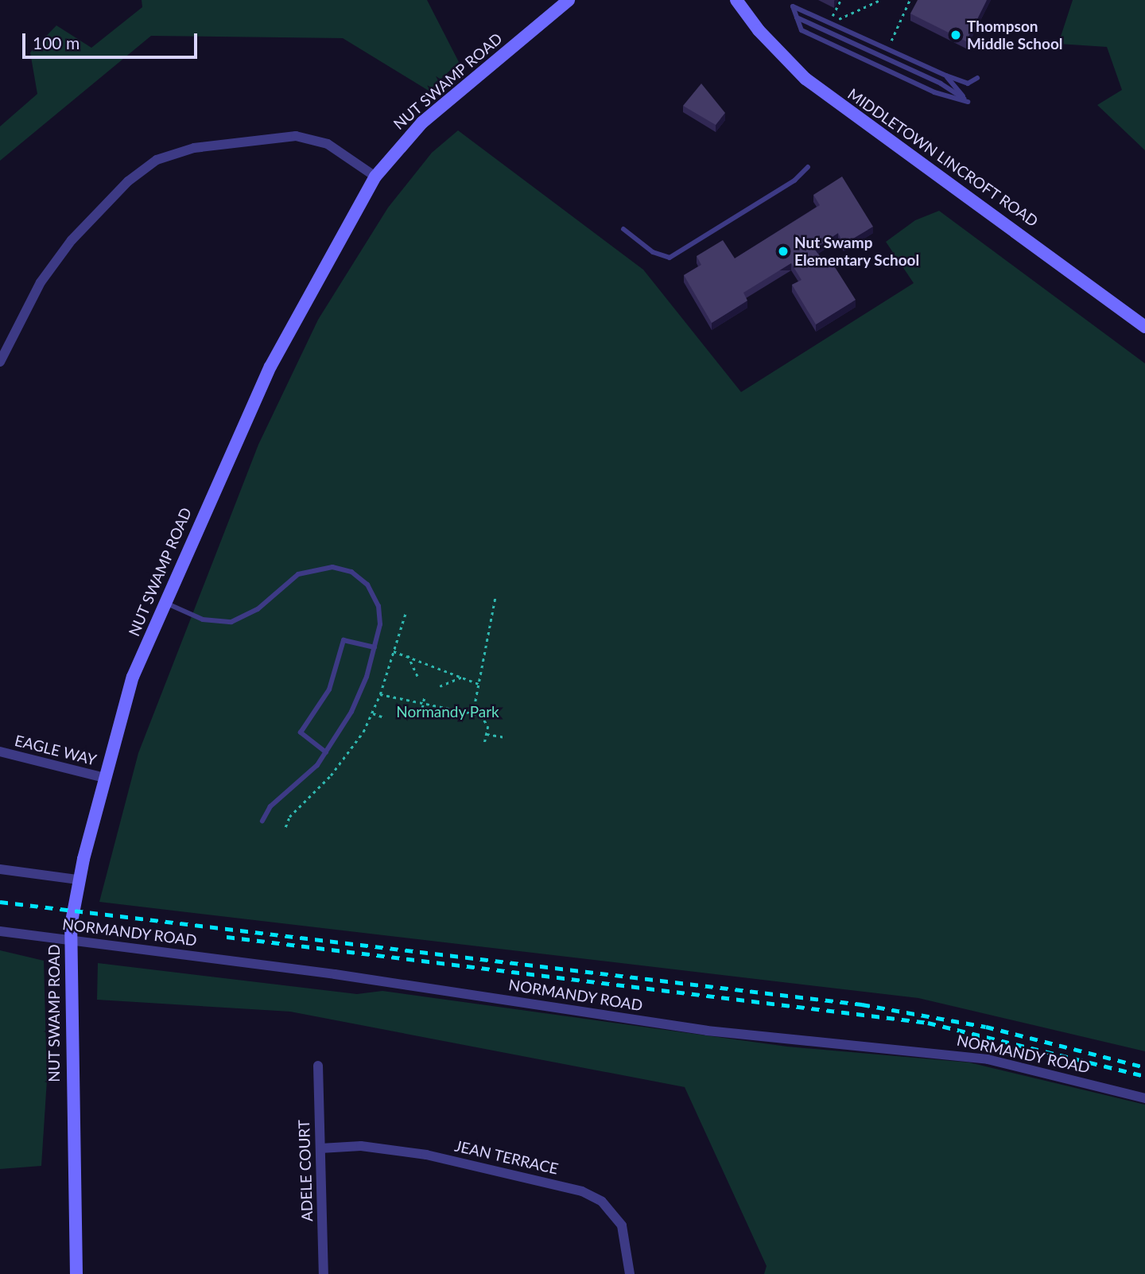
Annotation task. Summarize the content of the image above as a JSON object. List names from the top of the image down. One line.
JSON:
{"streets":{"main road":["NUT SWAMP ROAD","MIDDLETOWN LINCROFT ROAD"],"street":["EAGLE WAY","NORMANDY ROAD","JEAN TERRACE","ADELE COURT"]},"crossings":[["NUT SWAMP ROAD","EAGLE WAY"],["NUT SWAMP ROAD","NORMANDY ROAD"],["JEAN TERRACE","ADELE COURT"]],"parks":["Normandy Park"],"places":["Thompson Middle School","Nut Swamp Elementary School"],"scale_bar":"100 m"}
